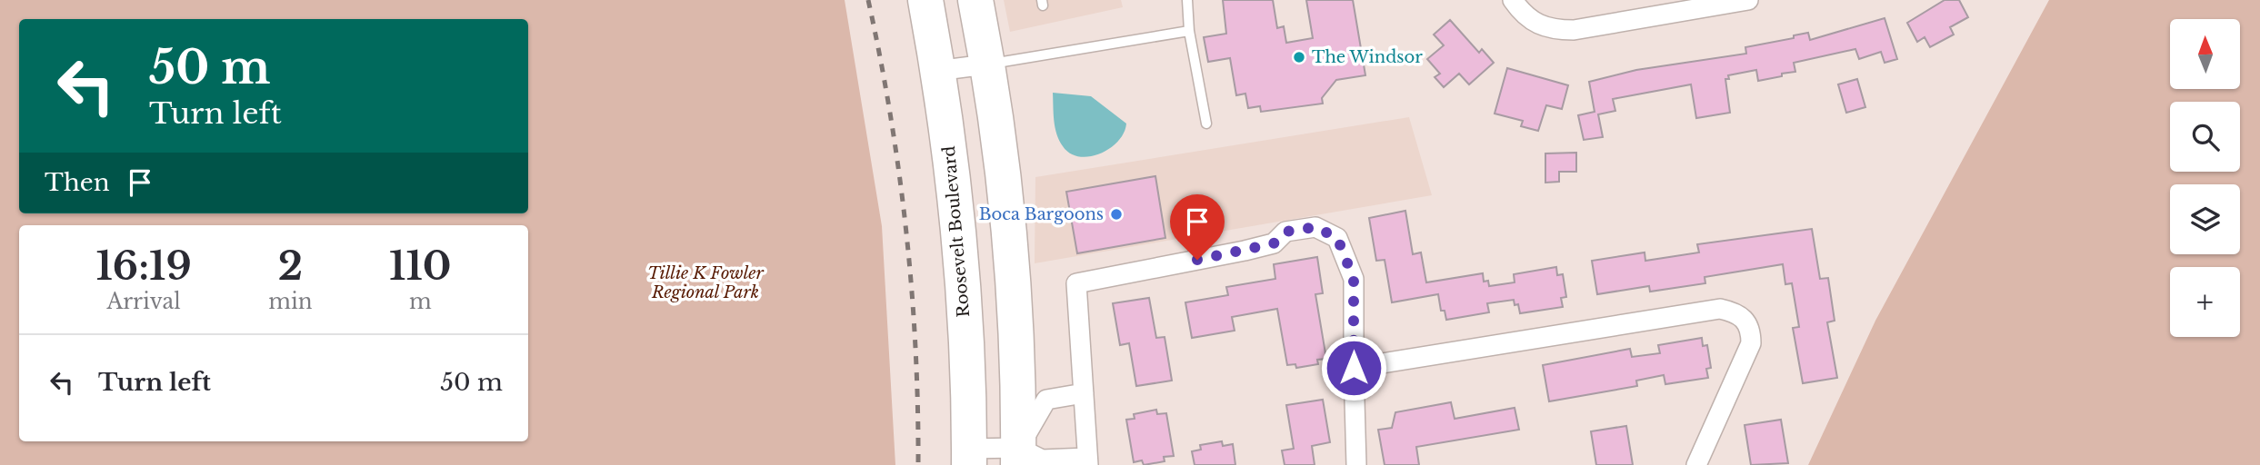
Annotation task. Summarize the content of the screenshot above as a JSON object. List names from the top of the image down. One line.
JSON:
{"streets":{"highway":["Roosevelt Boulevard"]},"parks":["Tillie K Fowler Regional Park"],"places":["The Windsor","Boca Bargoons"],"north":"top","page":{"map_buttons":"+","turn":["50 m","Turn left"],"then":"Then","eta":["16:19","Arrival","2","min","110","m"],"list":[{"name":"Turn left","value":"50 m"}]}}
